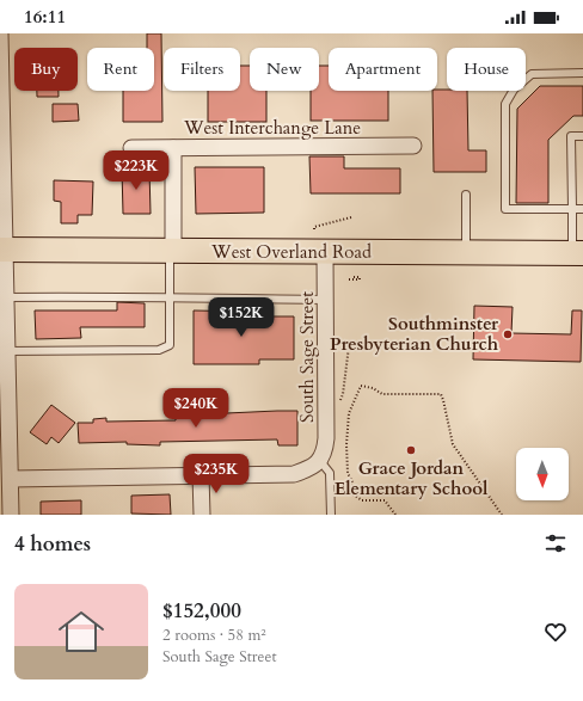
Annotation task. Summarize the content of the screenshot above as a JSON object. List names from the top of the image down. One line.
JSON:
{"streets":{"main road":["West Overland Road"],"street":["West Interchange Lane","South Sage Street"]},"crossings":[["West Overland Road","South Sage Street"]],"places":["Southminster Presbyterian Church","Grace Jordan Elementary School"],"north":"bottom","page":{"status":"16:11","chip":["Buy","Rent","Filters","New","Apartment","House"],"price":["$223K","$152K","$240K","$235K"],"heading":"4 homes","list":[{"name":"$152,000","note":"2 rooms · 58 m² · South Sage Street"}]}}
